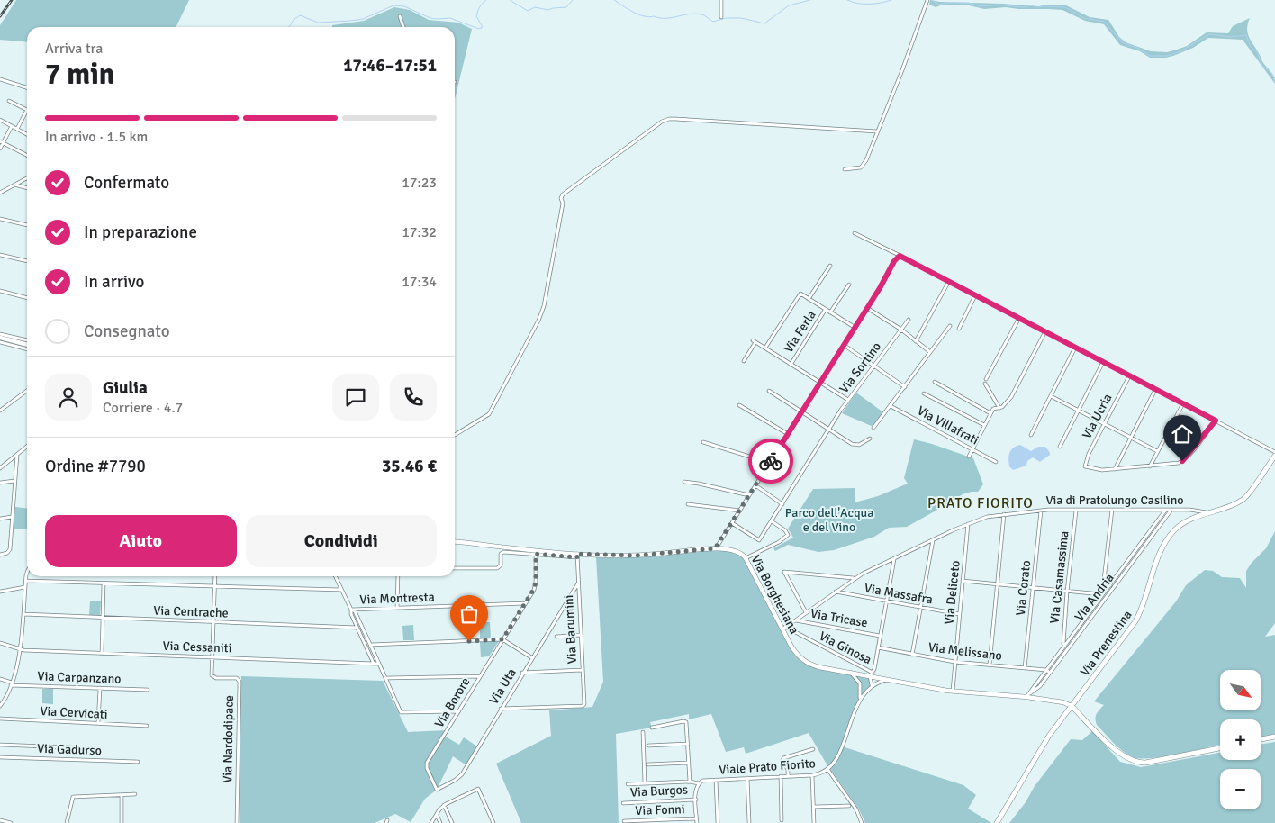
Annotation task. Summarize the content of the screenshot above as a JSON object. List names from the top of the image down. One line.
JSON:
{"streets":{"main road":["Via Prenestina"],"street":["Via Ferla","Via Sortino","Via Ucria","Via Villafrati","Via di Pratolungo Casilino","Via Casamassima","Via Corato","Via Deliceto","Via Massafra","Via Borghesiana","Via Andria","Via Montresta","Via Centrache","Via Tricase","Via Barumini","Via Cessaniti","Via Ginosa","Via Melissano","Via Carpanzano","Via Uta","Via Borore","Via Cervicati","Via Nardodipace","Via Gadurso","Viale Prato Fiorito","Via Burgos","Via Fonni"]},"crossings":[["Via di Pratolungo Casilino","Via Casamassima"],["Via di Pratolungo Casilino","Via Corato"],["Via di Pratolungo Casilino","Via Deliceto"],["Via di Pratolungo Casilino","Via Massafra"],["Via di Pratolungo Casilino","Via Borghesiana"],["Via di Pratolungo Casilino","Via Andria"],["Via di Pratolungo Casilino","Via Tricase"],["Via di Pratolungo Casilino","Via Prenestina"],["Via di Pratolungo Casilino","Via Ginosa"],["Via Casamassima","Via Andria"],["Via Corato","Via Melissano"],["Via Deliceto","Via Massafra"],["Via Deliceto","Via Borghesiana"],["Via Deliceto","Via Melissano"],["Via Borghesiana","Via Andria"],["Via Borghesiana","Via Barumini"],["Via Borghesiana","Via Prenestina"],["Via Borghesiana","Via Ginosa"],["Via Andria","Via Melissano"],["Via Montresta","Via Borore"],["Via Centrache","Via Nardodipace"],["Via Barumini","Via Uta"],["Via Cessaniti","Via Nardodipace"],["Via Uta","Via Borore"]],"districts":["PRATO FIORITO"],"parks":["Parco dell'Acqua e del Vino"],"north":"bottom right","page":{"heading":["7 min","Arriva tra","17:46–17:51"],"panel":["Giulia","Corriere · 4.7","Ordine #7790","35.46 €"],"bar":"In arrivo · 1.5 km","list":[["Confermato","17:23"],["In preparazione","17:32"],["In arrivo","17:34"],"Consegnato"],"buttons":["Aiuto","Condividi"],"map_buttons":["+","−"]}}
